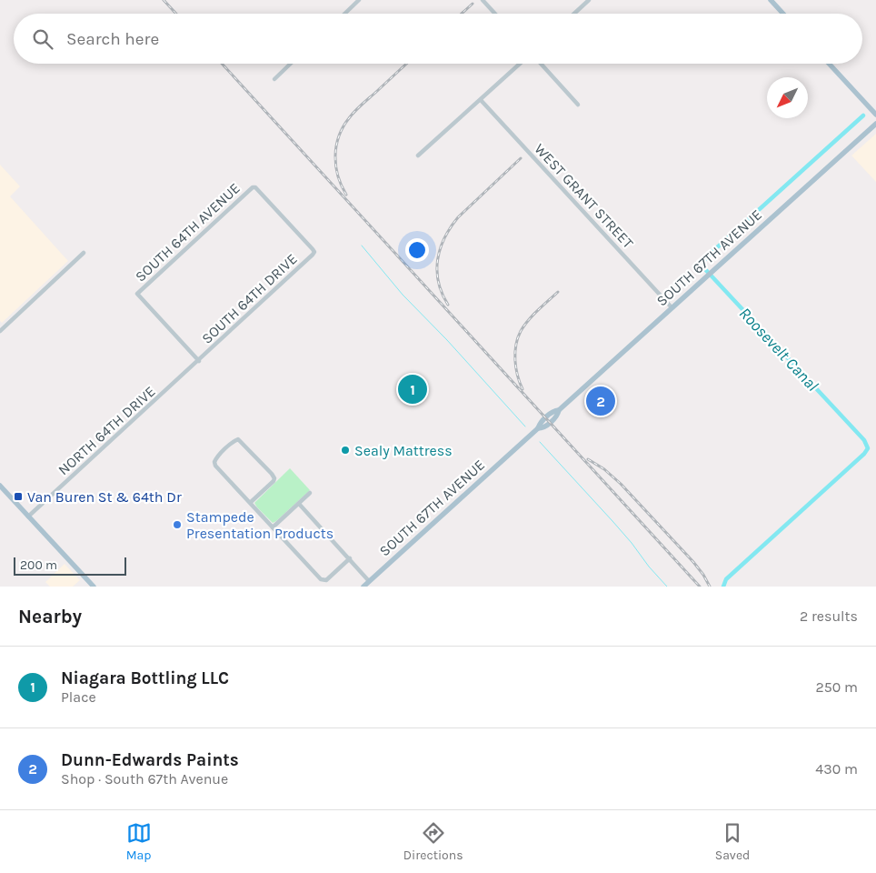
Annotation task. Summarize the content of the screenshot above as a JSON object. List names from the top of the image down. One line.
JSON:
{"streets":{"main road":["SOUTH 67TH AVENUE"],"street":["WEST GRANT STREET","SOUTH 64TH AVENUE","SOUTH 64TH DRIVE","NORTH 64TH DRIVE"]},"crossings":[["WEST GRANT STREET","SOUTH 67TH AVENUE"],["SOUTH 64TH AVENUE","SOUTH 64TH DRIVE"],["SOUTH 64TH AVENUE","NORTH 64TH DRIVE"],["SOUTH 64TH DRIVE","NORTH 64TH DRIVE"]],"water":["Roosevelt Canal"],"places":{"other":["Sealy Mattress","Stampede Presentation Products"],"transit":["Van Buren St & 64th Dr"]},"scale_bar":"200 m","north":"bottom left","page":{"search":"Search here","pins":["1","2"],"scale":"200 m","heading":["Nearby","2 results"],"list":[{"mark":"1","name":"Niagara Bottling LLC","note":"Place","value":"250 m"},{"mark":"2","name":"Dunn-Edwards Paints","note":"Shop · South 67th Avenue","value":"430 m"}],"nav":["Map","Directions","Saved"]}}
